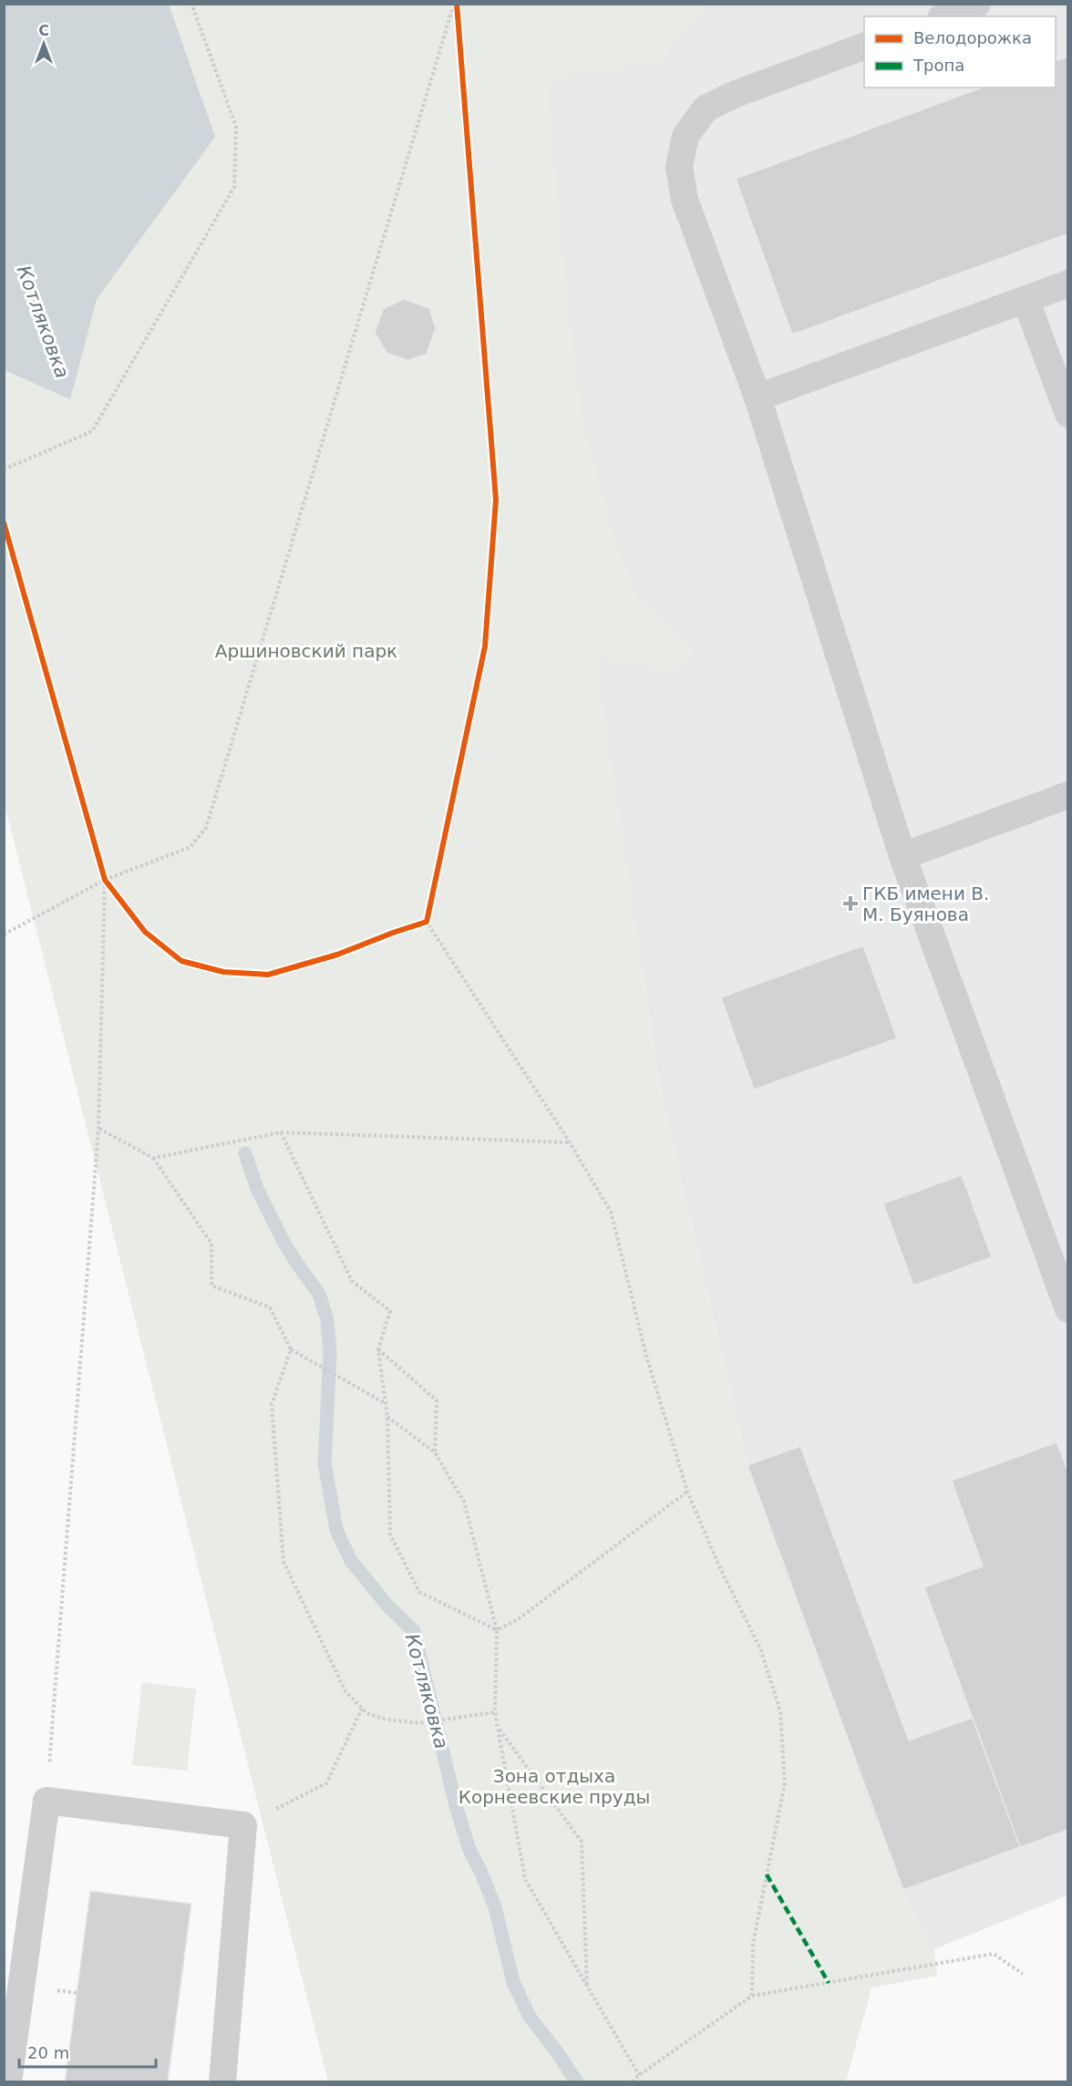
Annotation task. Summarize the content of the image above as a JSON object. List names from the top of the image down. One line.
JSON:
{"water":["Котляковка"],"parks":["Аршиновский парк","Зона отдыха Корнеевские пруды"],"places":{"health":["ГКБ имени В. М. Буянова"]},"legend":["Велодорожка","Тропа"],"scale_bar":"20 m","north":"top"}
